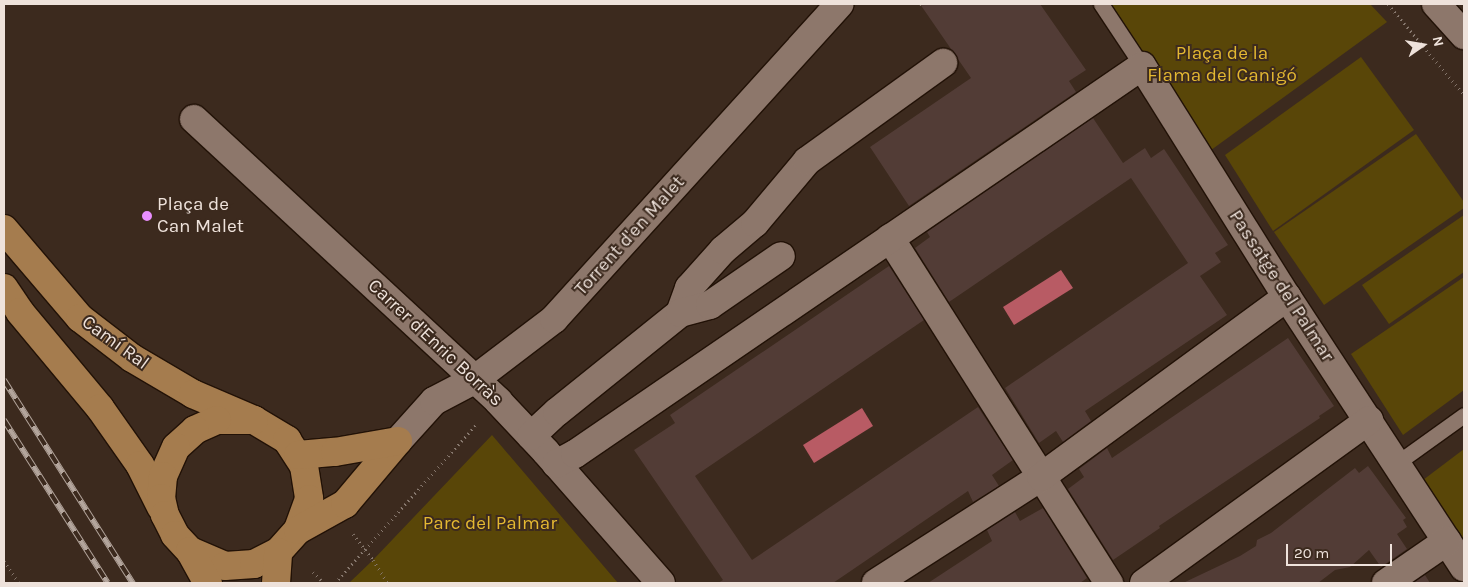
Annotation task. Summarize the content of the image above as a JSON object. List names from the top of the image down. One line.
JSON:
{"streets":{"main road":["Camí Ral"],"street":["Torrent d'en Malet","Passatge del Palmar","Carrer d'Enric Borràs"]},"crossings":[["Torrent d'en Malet","Carrer d'Enric Borràs"]],"parks":["Plaça de la Flama del Canigó","Parc del Palmar"],"places":["Plaça de Can Malet"],"scale_bar":"20 m","north":"right"}
